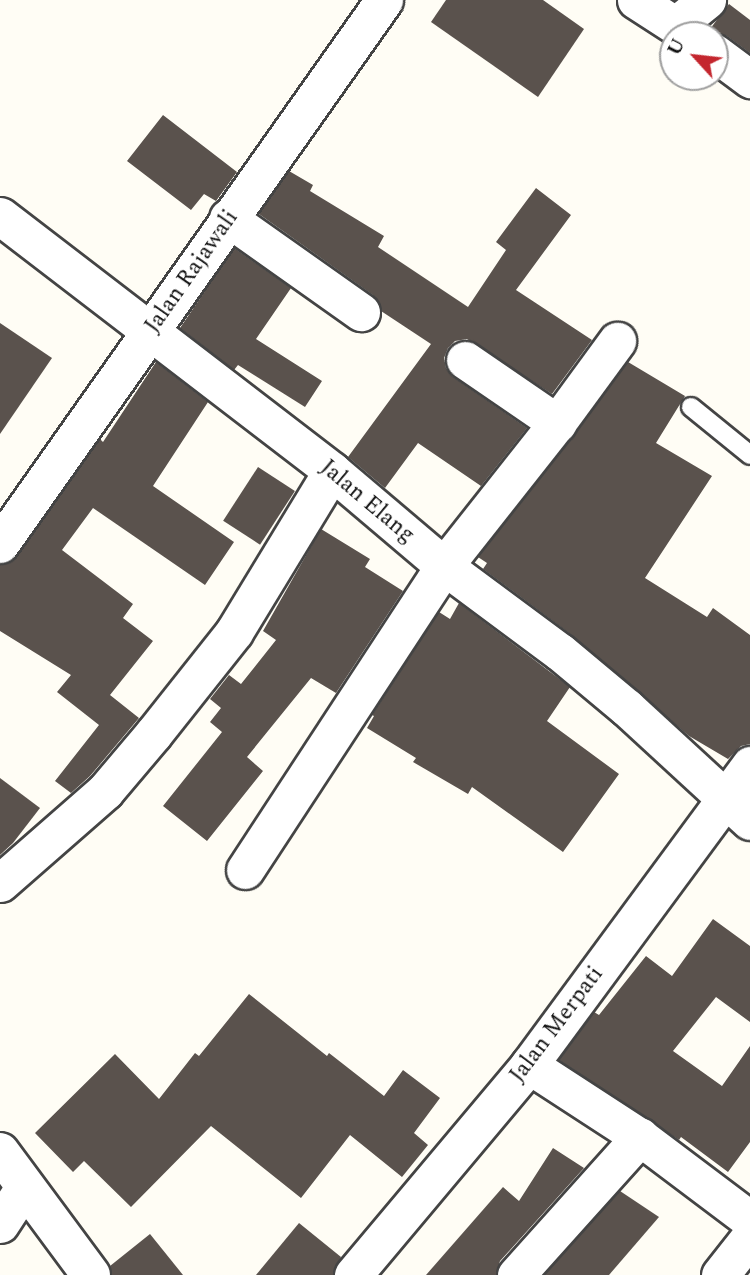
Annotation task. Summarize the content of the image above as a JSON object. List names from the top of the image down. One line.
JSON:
{"streets":{"street":["Jalan Rajawali","Jalan Elang","Jalan Merpati"]},"crossings":[["Jalan Rajawali","Jalan Elang"],["Jalan Elang","Jalan Merpati"]],"north":"top left"}
